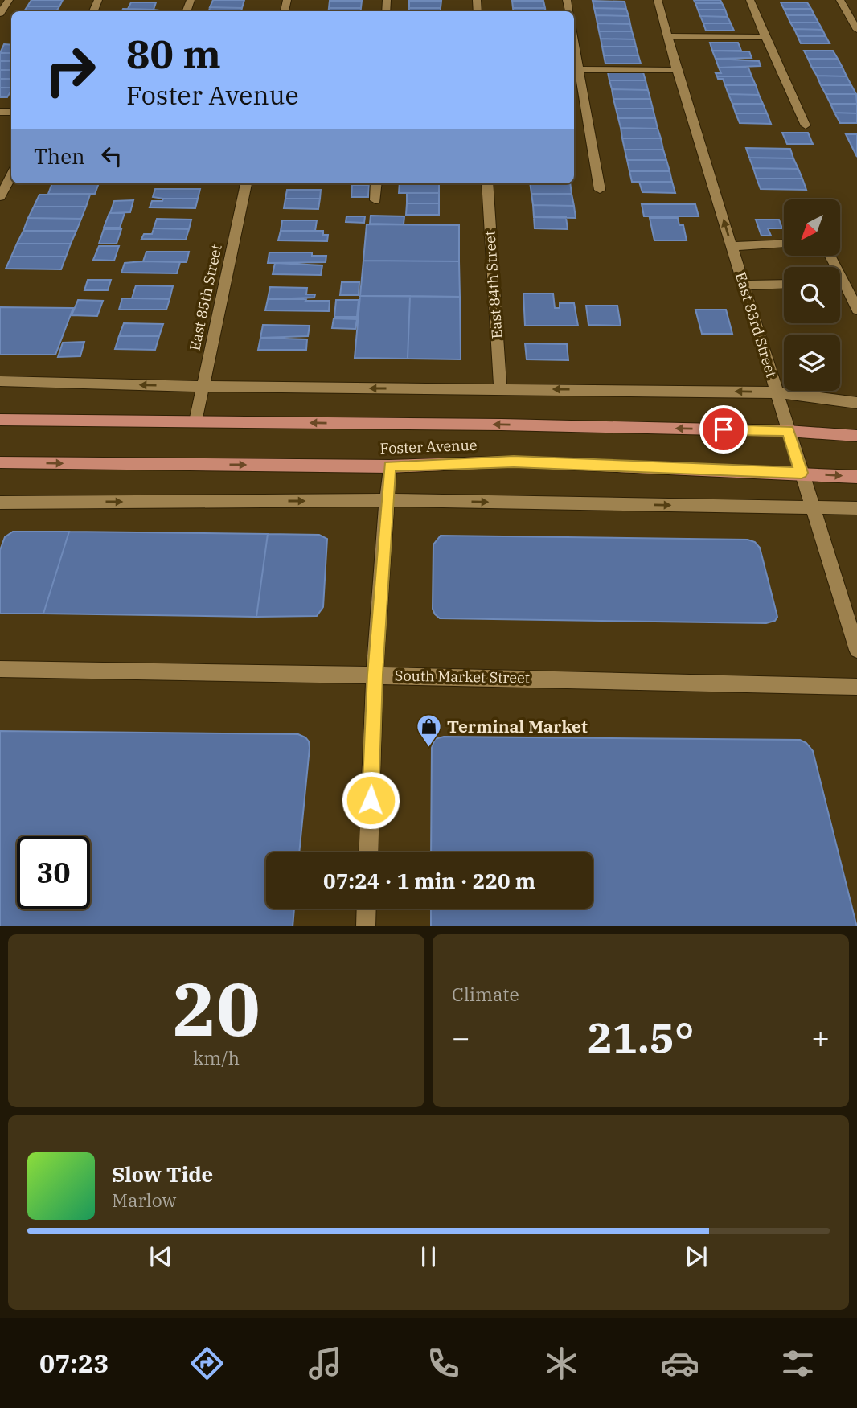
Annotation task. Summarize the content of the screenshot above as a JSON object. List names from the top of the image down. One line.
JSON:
{"streets":{"main road":["Foster Avenue"],"street":["East 84th Street","East 85th Street","East 83rd Street","South Market Street"]},"crossings":[["East 85th Street","Foster Avenue"],["East 83rd Street","Foster Avenue"]],"places":{"shop":["Terminal Market"]},"north":"bottom left","page":{"turn":["80 m","Foster Avenue"],"then":"Then","limit":"30","trip":"07:24 · 1 min · 220 m","tile":[["20","km/h"],"Climate"],"heat":["−","21.5°","+"],"song":["Slow Tide","Marlow"],"tabs":"07:23"}}
